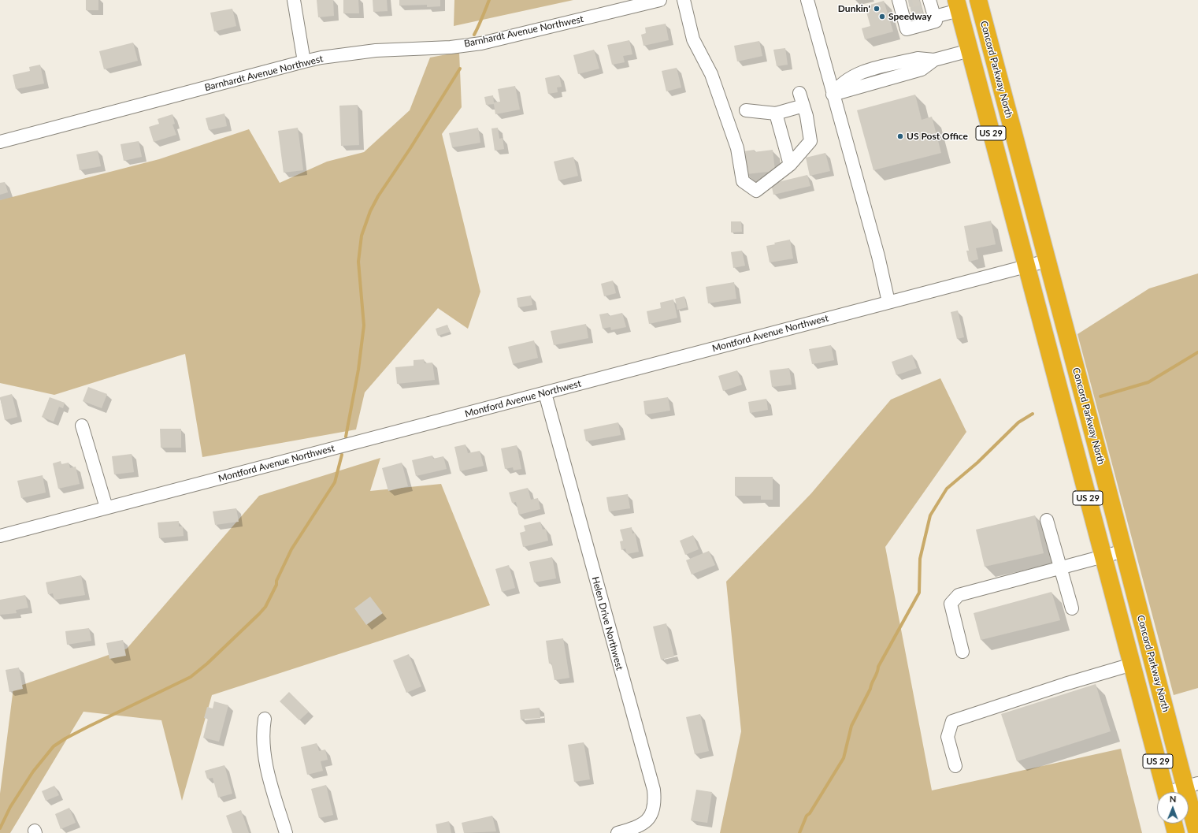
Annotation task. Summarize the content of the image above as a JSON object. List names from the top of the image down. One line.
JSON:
{"streets":{"highway":["Concord Parkway North","US 29"],"street":["Barnhardt Avenue Northwest","Montford Avenue Northwest","Helen Drive Northwest"]},"crossings":[["Concord Parkway North","Montford Avenue Northwest"],["US 29","Montford Avenue Northwest"],["Montford Avenue Northwest","Helen Drive Northwest"]],"places":["Dunkin'","Speedway","US Post Office"],"north":"top"}
